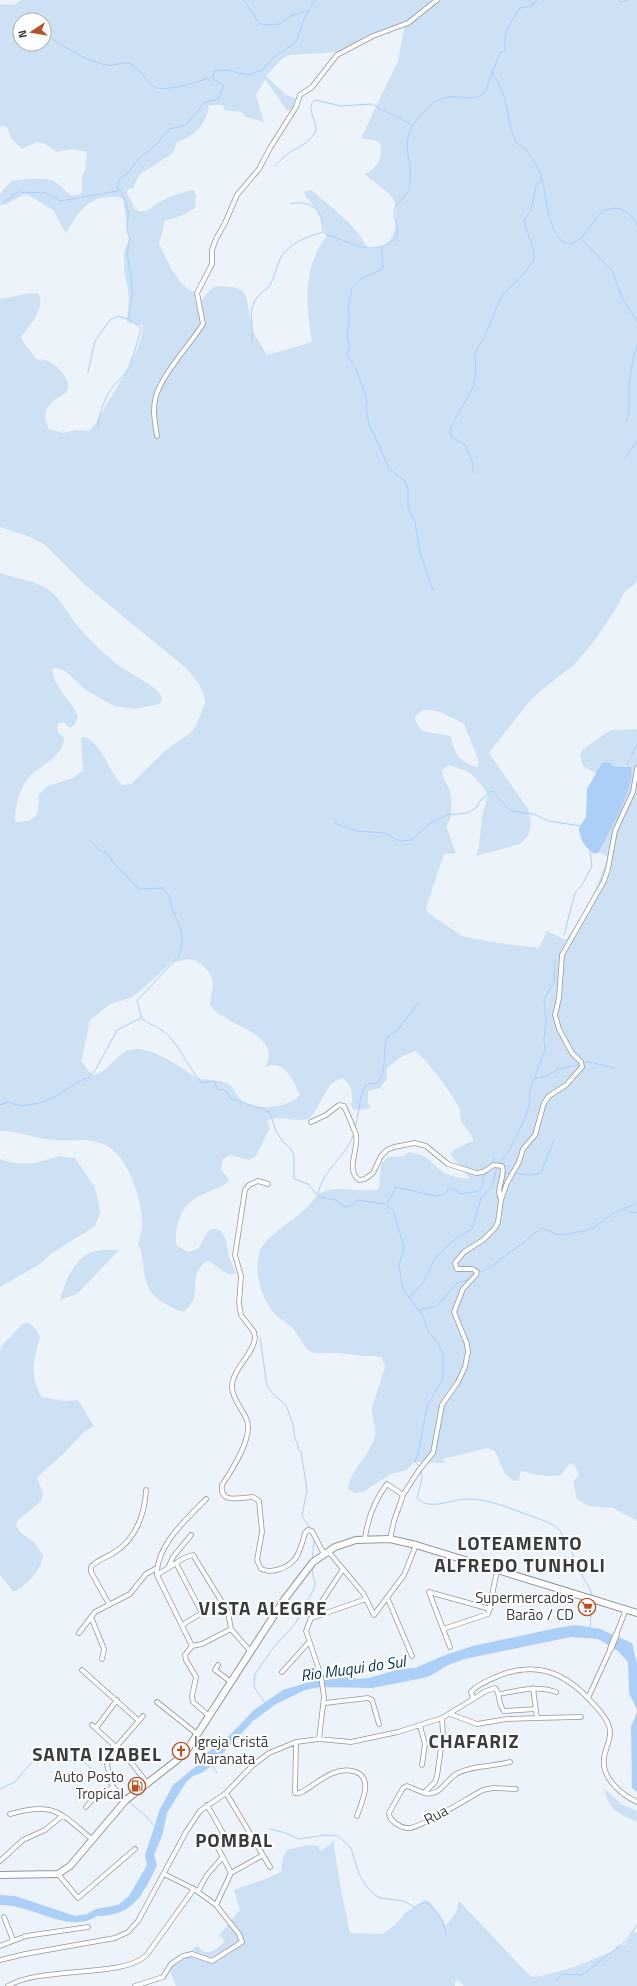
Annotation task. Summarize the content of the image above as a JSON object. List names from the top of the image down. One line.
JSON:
{"streets":{"street":["Rua"]},"districts":["LOTEAMENTO ALFREDO TUNHOLI","VISTA ALEGRE","CHAFARIZ","SANTA IZABEL","POMBAL"],"water":["Rio Muqui do Sul"],"places":{"supermarket":["Supermercados Barão / CD"],"church":["Igreja Cristã Maranata"],"fuel station":["Auto Posto Tropical"]},"north":"left"}
